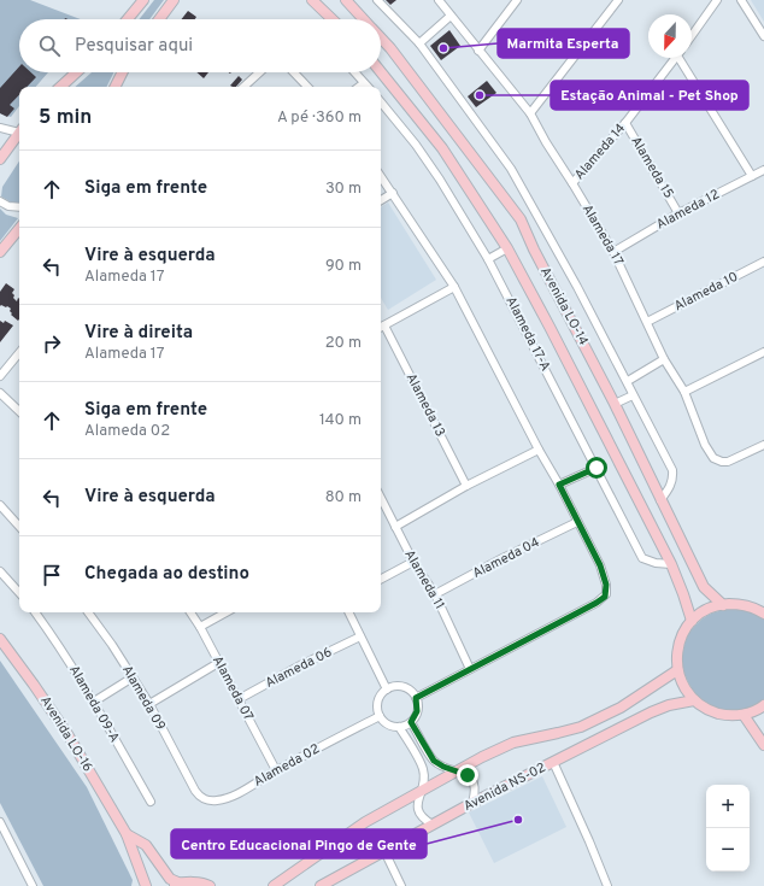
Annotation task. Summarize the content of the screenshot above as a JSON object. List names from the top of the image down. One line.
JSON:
{"streets":{"street":["Alameda 14","Alameda 15","Alameda 12","Alameda 17","Alameda 10","Avenida LO-14","Alameda 17-A","Alameda 13","Alameda 04","Alameda 11","Alameda 06","Alameda 07","Alameda 09","Alameda 09-A","Avenida LO-16","Alameda 02","Avenida NS-02"]},"crossings":[["Alameda 14","Alameda 15"],["Alameda 14","Alameda 17"],["Alameda 15","Alameda 12"],["Alameda 12","Alameda 17"],["Alameda 17","Alameda 10"],["Avenida LO-14","Alameda 17-A"],["Alameda 04","Alameda 11"],["Alameda 06","Alameda 07"],["Alameda 07","Alameda 02"],["Alameda 09","Alameda 02"]],"places":["Marmita Esperta","Estação Animal - Pet Shop","Centro Educacional Pingo de Gente"],"north":"bottom","page":{"search":"Pesquisar aqui","heading":["5 min","A pé · 360 m"],"list":[["Siga em frente","30 m"],["Vire à esquerda","Alameda 17","90 m"],["Vire à direita","Alameda 17","20 m"],["Siga em frente","Alameda 02","140 m"],["Vire à esquerda","80 m"],"Chegada ao destino"],"map_buttons":["+","−"]}}
